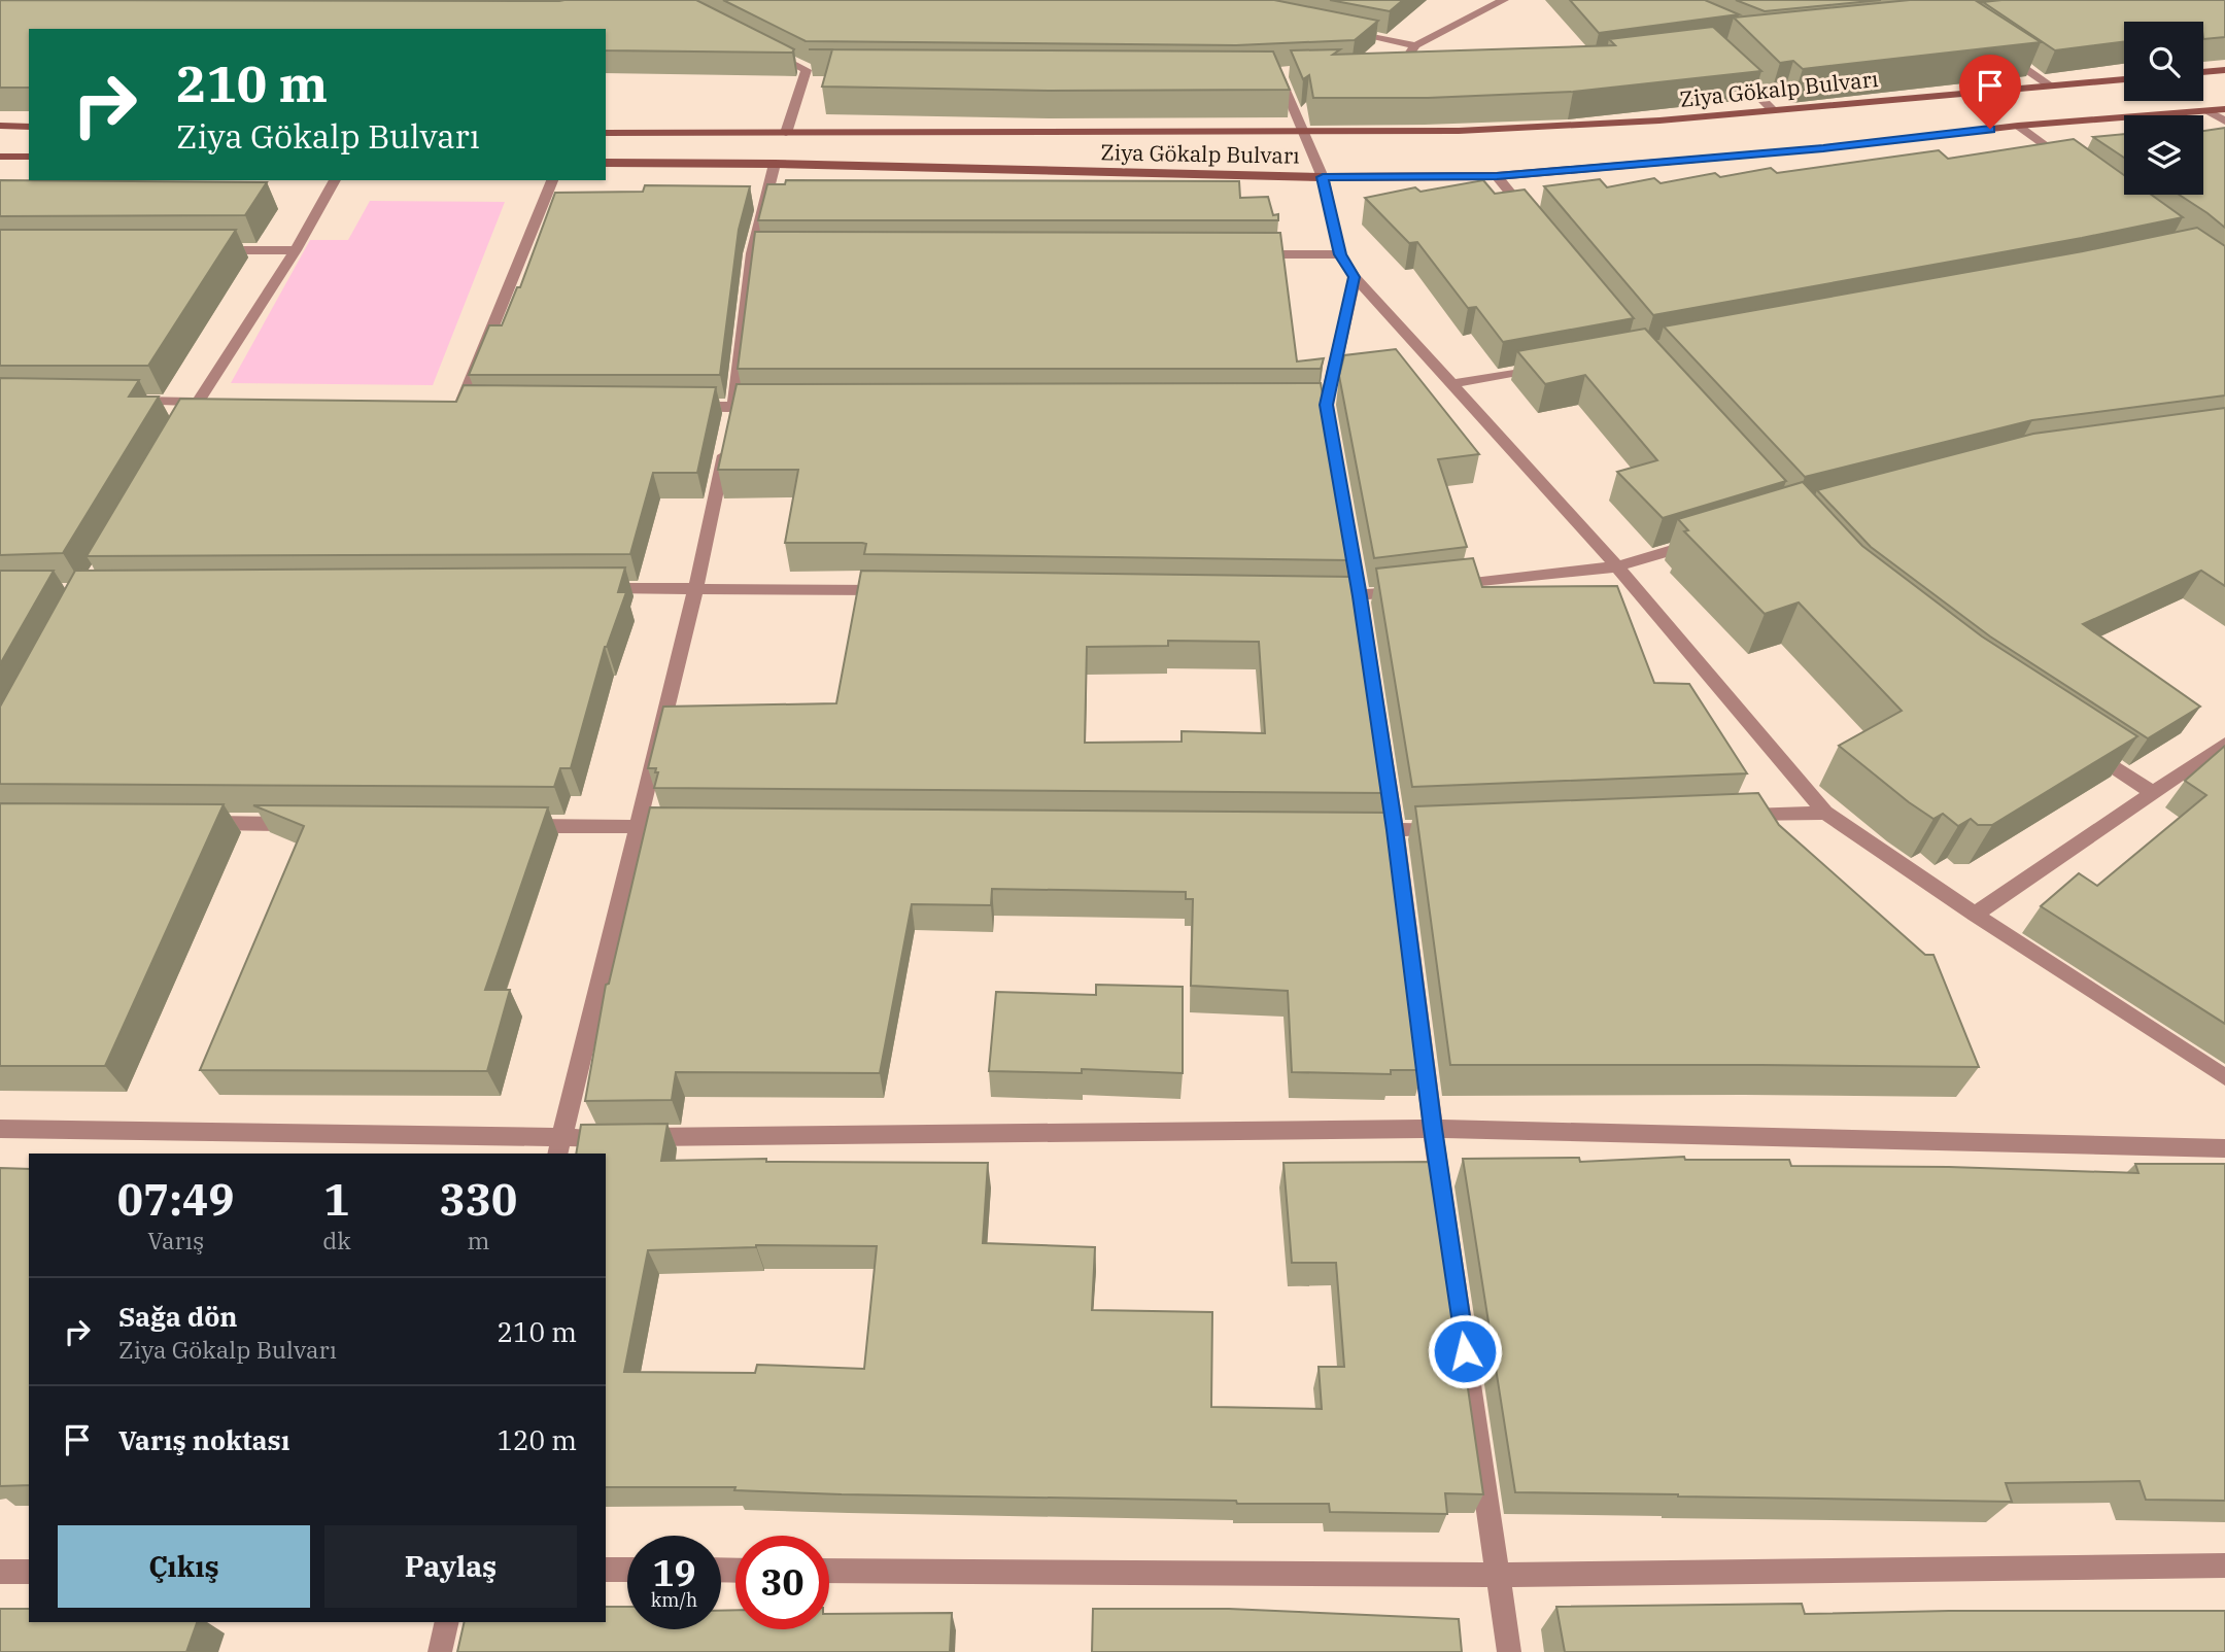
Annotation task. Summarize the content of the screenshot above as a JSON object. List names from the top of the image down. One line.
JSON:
{"streets":{"main road":["Ziya Gökalp Bulvarı"]},"page":{"turn":["210 m","Ziya Gökalp Bulvarı"],"eta":["07:49","Varış","1","dk","330","m"],"list":[{"name":"Sağa dön","note":"Ziya Gökalp Bulvarı","value":"210 m"},{"name":"Varış noktası","value":"120 m"}],"buttons":["Çıkış","Paylaş"],"speed":"19 km/h","limit":"30"}}
